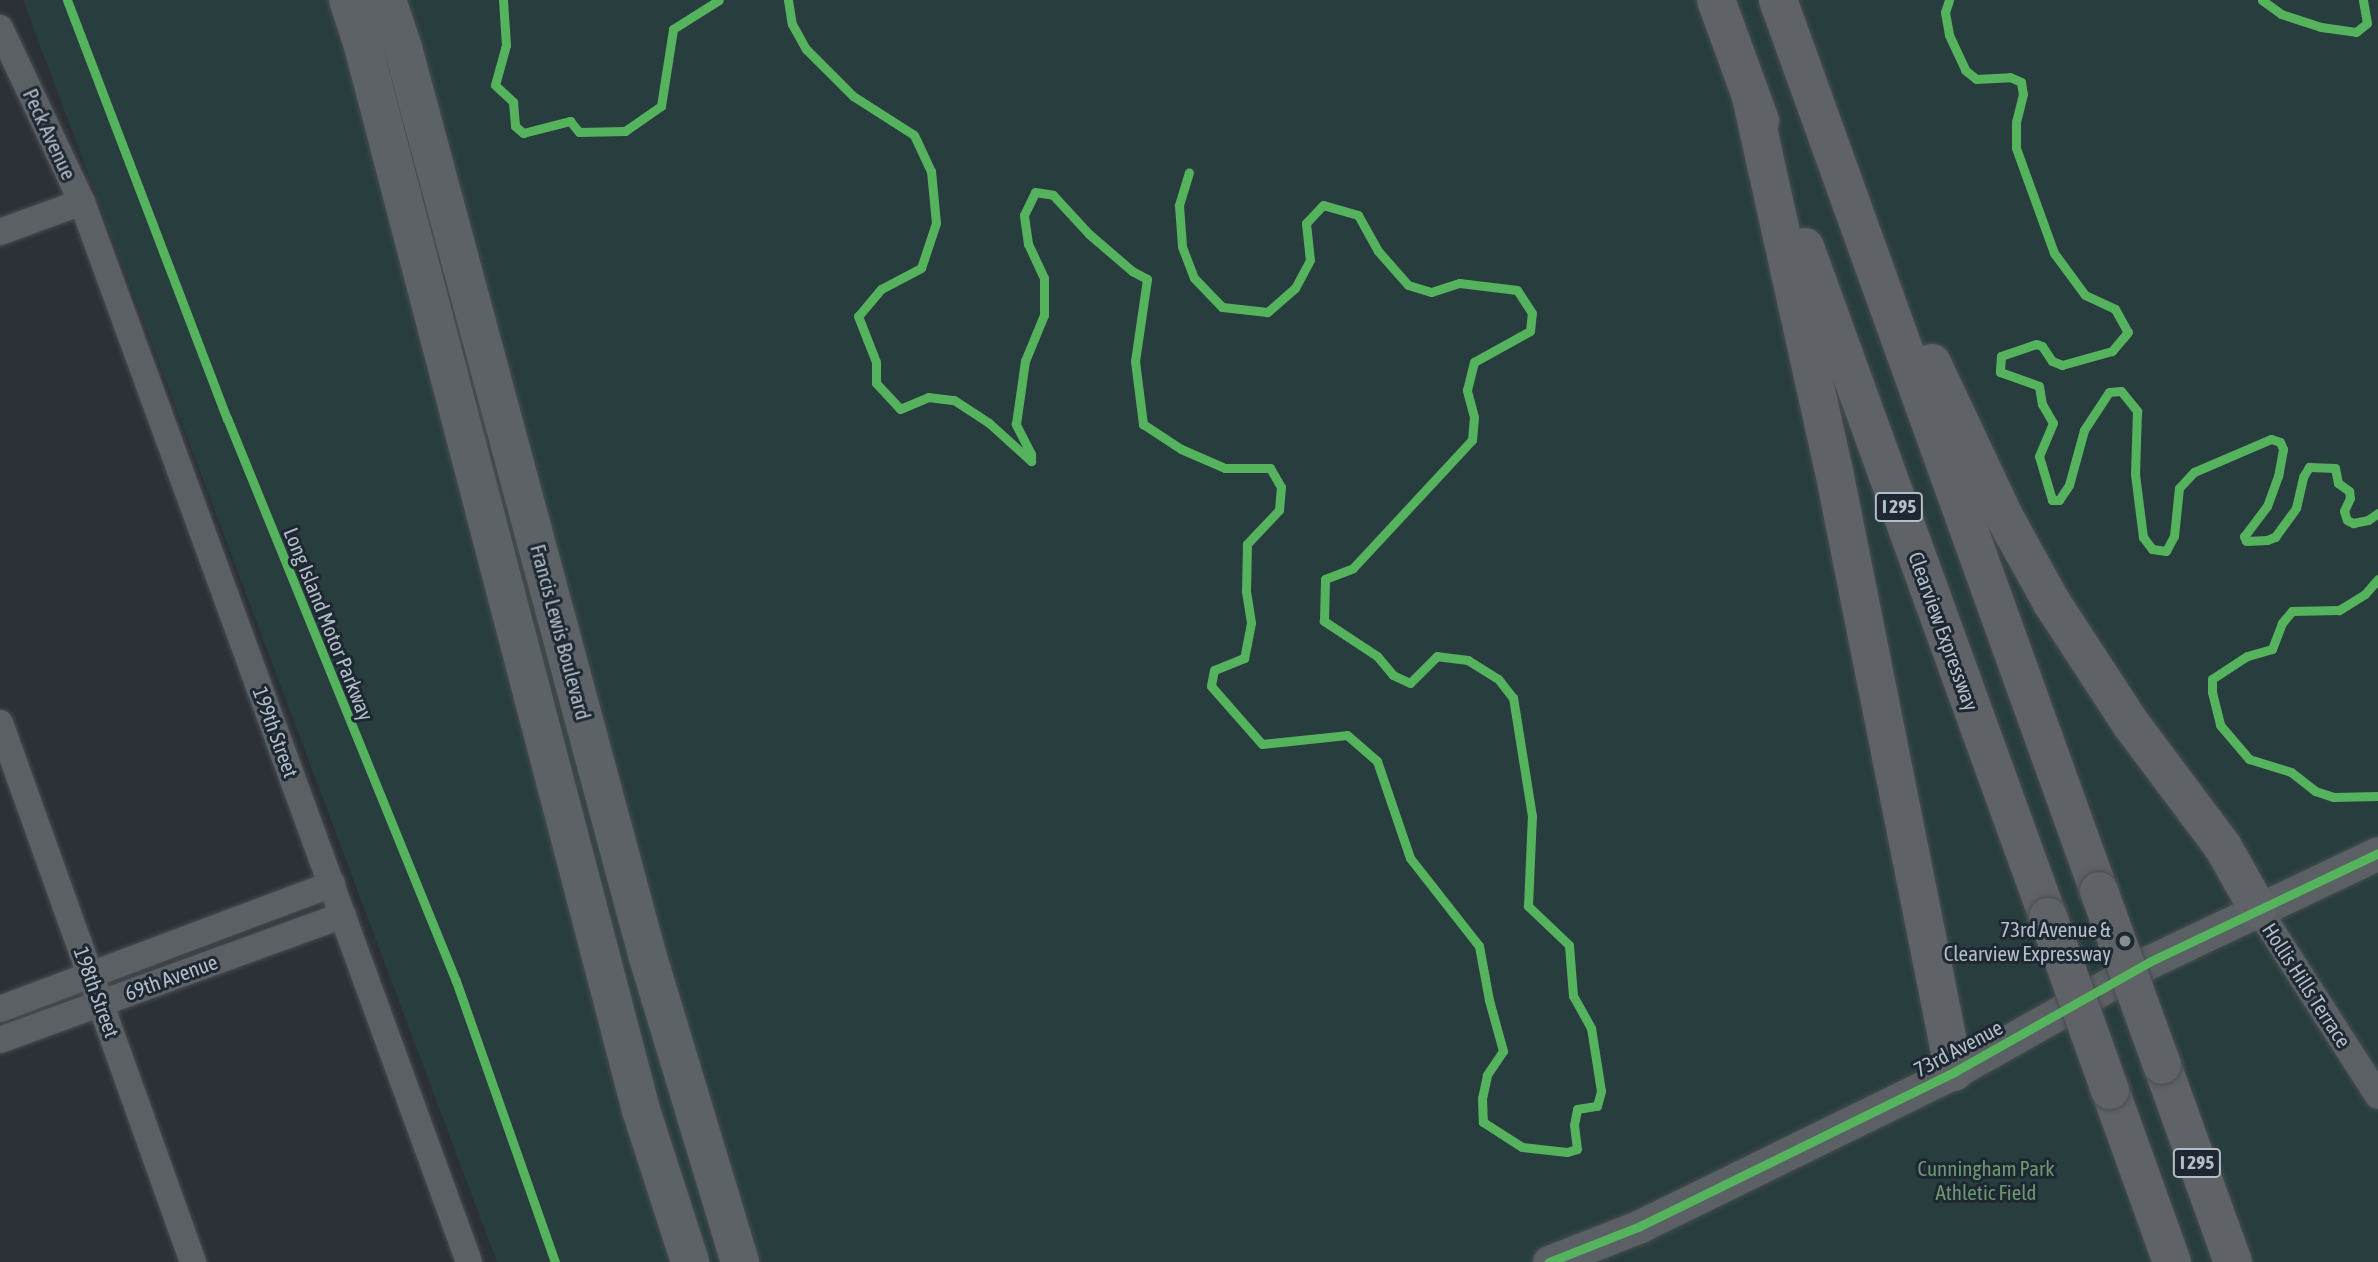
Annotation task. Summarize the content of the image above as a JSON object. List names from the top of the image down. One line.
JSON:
{"streets":{"highway":["I 295","Clearview Expressway"],"main road":["Francis Lewis Boulevard"],"street":["Peck Avenue","199th Street","69th Avenue","Hollis Hills Terrace","198th Street","73rd Avenue"],"cycle path":["Long Island Motor Parkway"]},"crossings":[["Peck Avenue","199th Street"],["199th Street","69th Avenue"],["69th Avenue","198th Street"],["Hollis Hills Terrace","73rd Avenue"]],"parks":["Cunningham Park Athletic Field"],"places":["73rd Avenue & Clearview Expressway"]}
